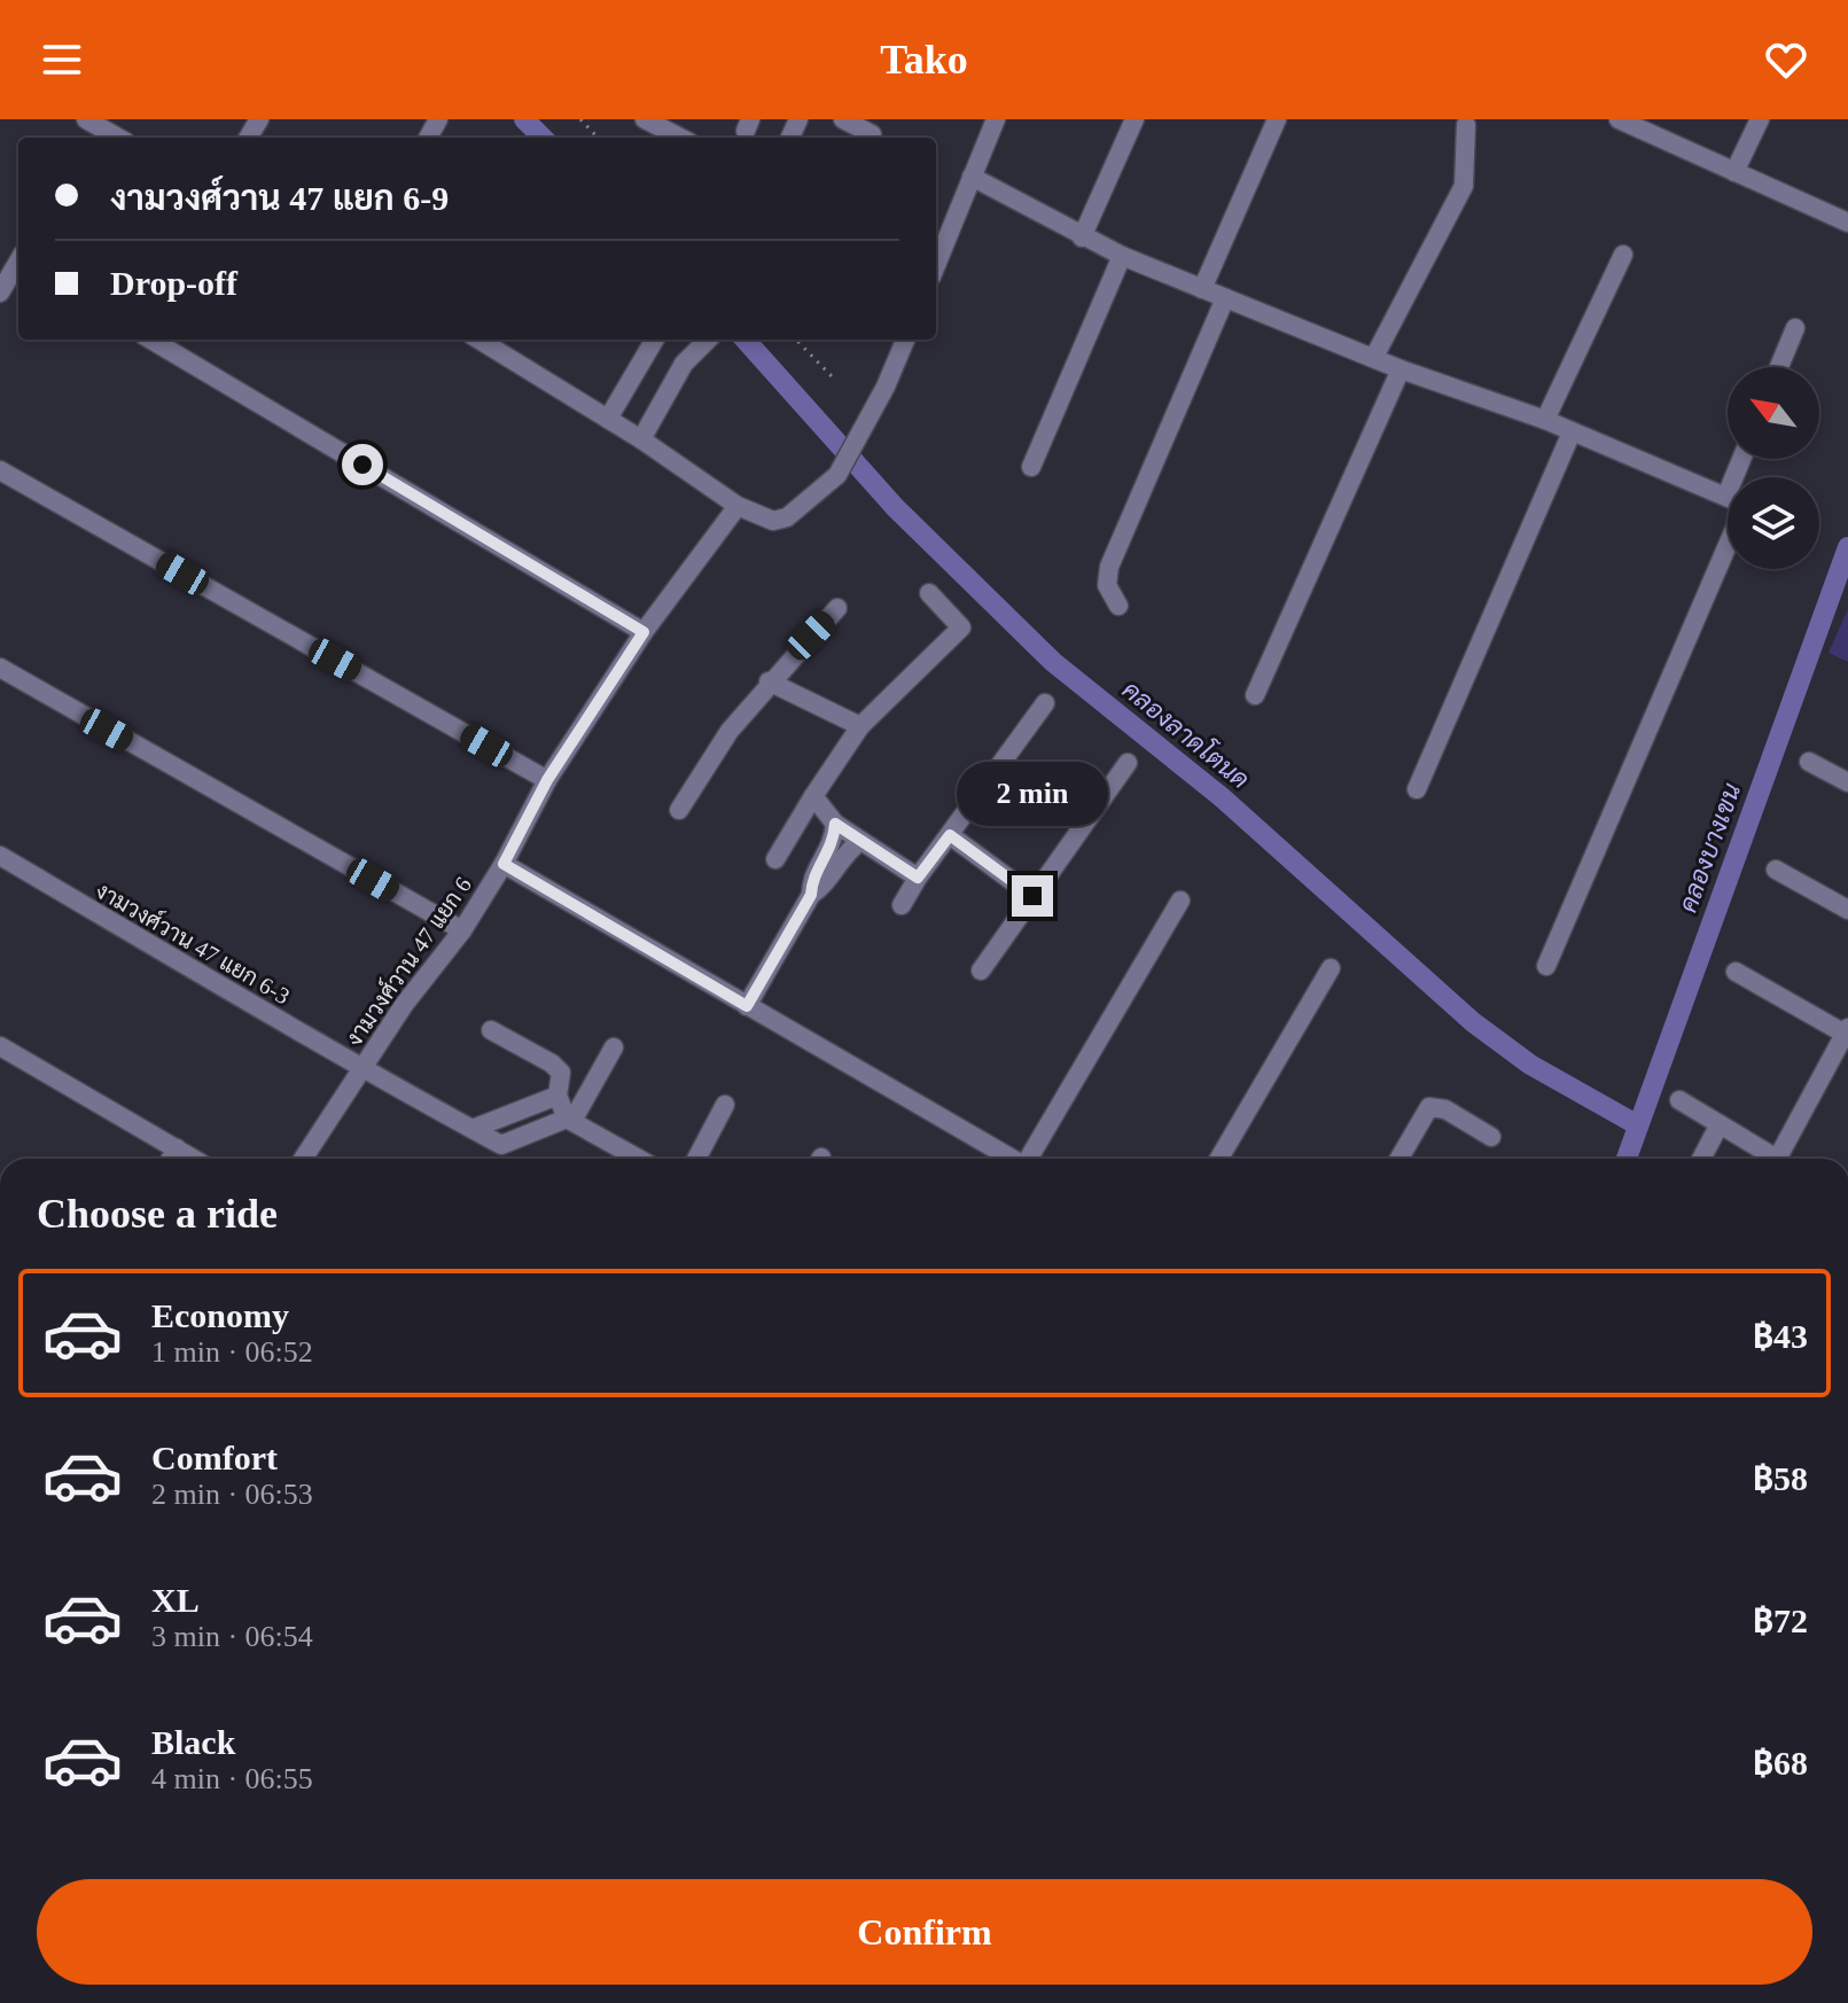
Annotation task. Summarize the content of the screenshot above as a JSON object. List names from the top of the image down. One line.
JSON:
{"streets":{"street":["งามวงศ์วาน 47 แยก 6-3","งามวงศ์วาน 47 แยก 6"]},"crossings":[["งามวงศ์วาน 47 แยก 6-3","งามวงศ์วาน 47 แยก 6"]],"water":["คลองลาดโตนด","คลองบางเขน"],"north":"top left","page":{"header":"Tako","banner":["งามวงศ์วาน 47 แยก 6-9","Drop-off"],"bubble":"2 min","heading":"Choose a ride","list":[{"name":"Economy","note":"1 min · 06:52","value":"฿43"},{"name":"Comfort","note":"2 min · 06:53","value":"฿58"},{"name":"XL","note":"3 min · 06:54","value":"฿72"},{"name":"Black","note":"4 min · 06:55","value":"฿68"}],"buttons":"Confirm"}}
